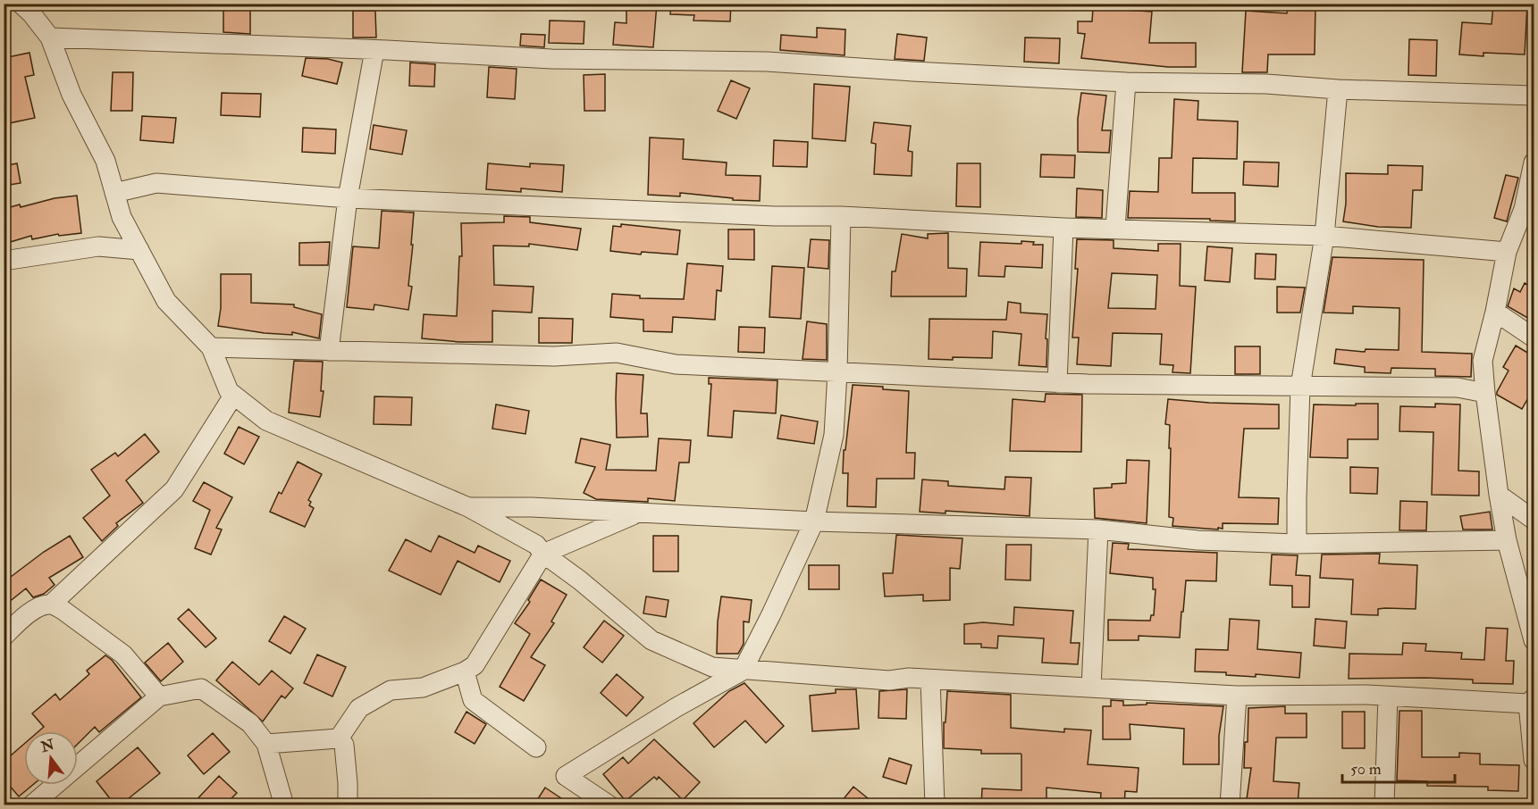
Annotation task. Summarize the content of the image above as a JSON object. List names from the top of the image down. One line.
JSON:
{"scale_bar":"50 m","north":"top"}
